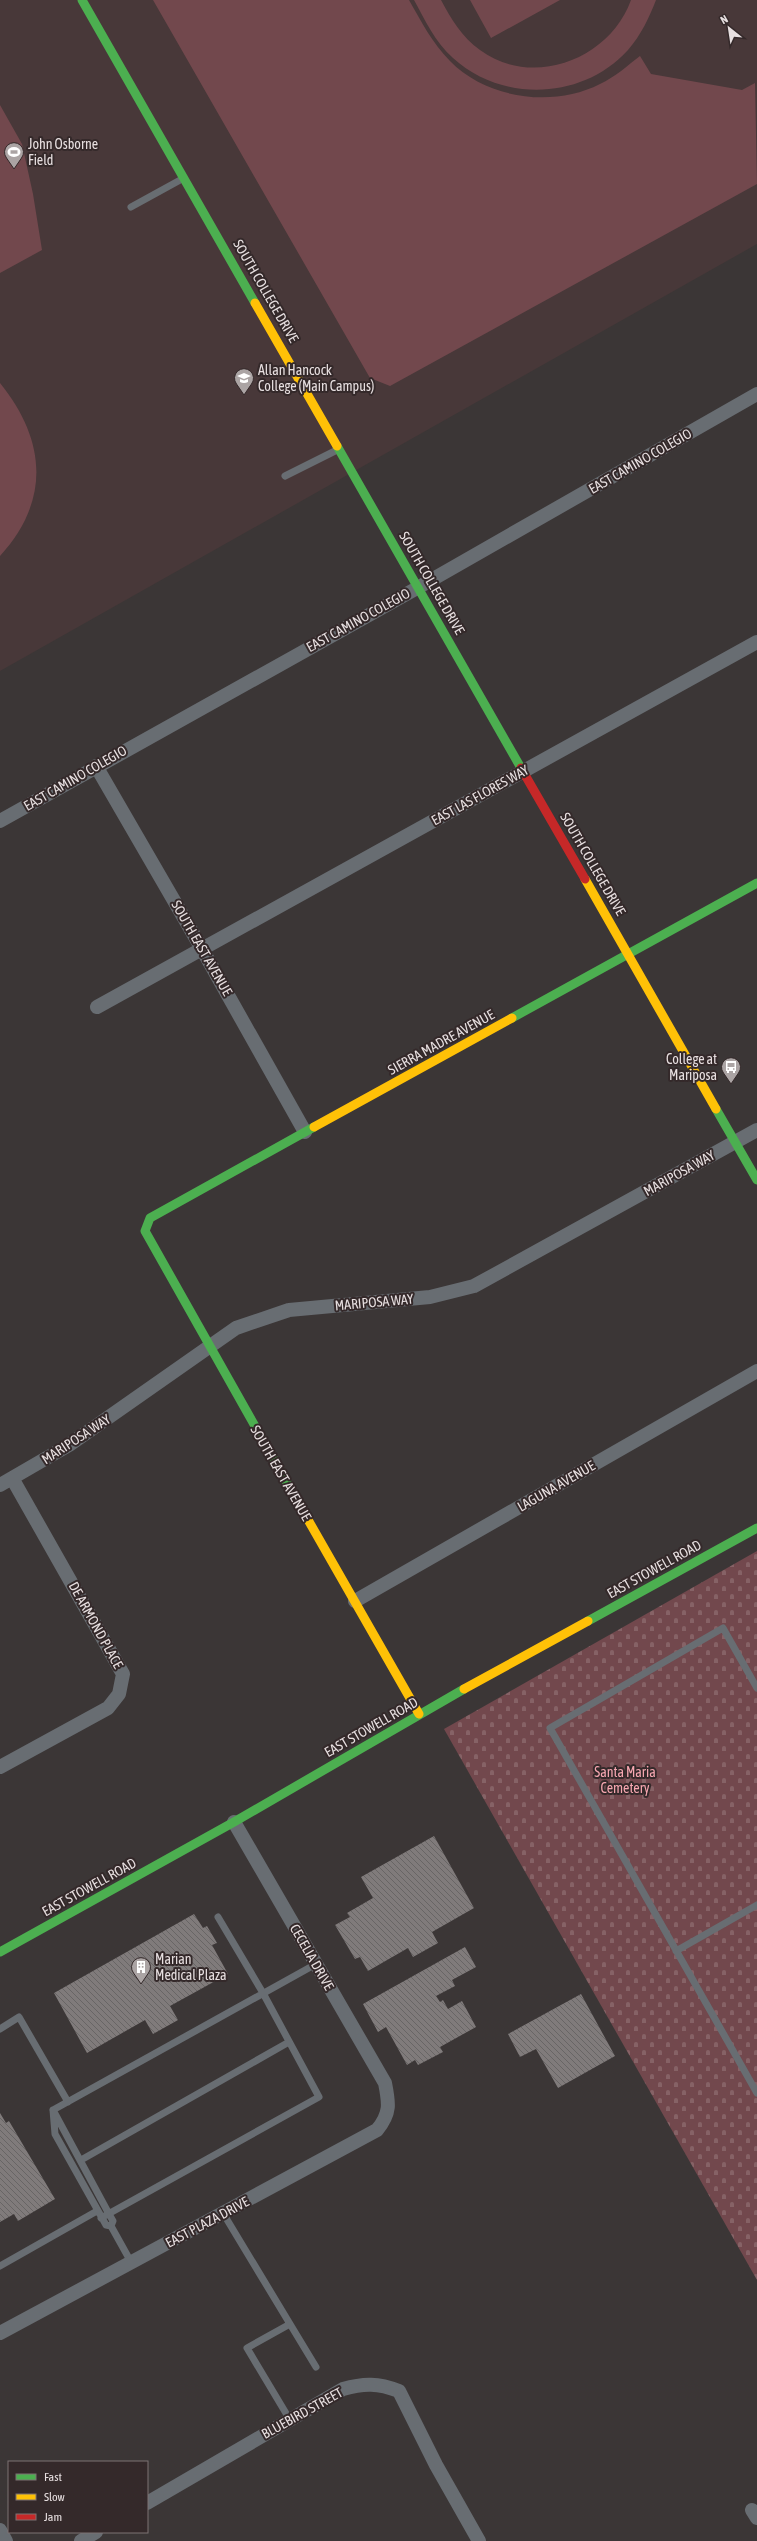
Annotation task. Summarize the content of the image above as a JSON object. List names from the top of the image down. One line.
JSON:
{"streets":{"street":["SOUTH COLLEGE DRIVE","EAST CAMINO COLEGIO","EAST LAS FLORES WAY","SOUTH EAST AVENUE","SIERRA MADRE AVENUE","MARIPOSA WAY","LAGUNA AVENUE","EAST STOWELL ROAD","DE ARMOND PLACE","CECELIA DRIVE","EAST PLAZA DRIVE","BLUEBIRD STREET"]},"crossings":[["SOUTH COLLEGE DRIVE","EAST CAMINO COLEGIO"],["SOUTH COLLEGE DRIVE","EAST LAS FLORES WAY"],["SOUTH COLLEGE DRIVE","SIERRA MADRE AVENUE"],["SOUTH COLLEGE DRIVE","MARIPOSA WAY"],["EAST CAMINO COLEGIO","SOUTH EAST AVENUE"],["EAST LAS FLORES WAY","SOUTH EAST AVENUE"],["SOUTH EAST AVENUE","SIERRA MADRE AVENUE"],["SOUTH EAST AVENUE","MARIPOSA WAY"],["SOUTH EAST AVENUE","LAGUNA AVENUE"],["SOUTH EAST AVENUE","EAST STOWELL ROAD"],["MARIPOSA WAY","DE ARMOND PLACE"],["EAST STOWELL ROAD","CECELIA DRIVE"],["CECELIA DRIVE","EAST PLAZA DRIVE"]],"parks":["Santa Maria Cemetery"],"places":{"sports":["John Osborne Field"],"school or university":["Allan Hancock College (Main Campus)"],"bus stop":["College at Mariposa"],"building":["Marian Medical Plaza"]},"legend":["Fast","Slow","Jam"],"north":"top left"}
